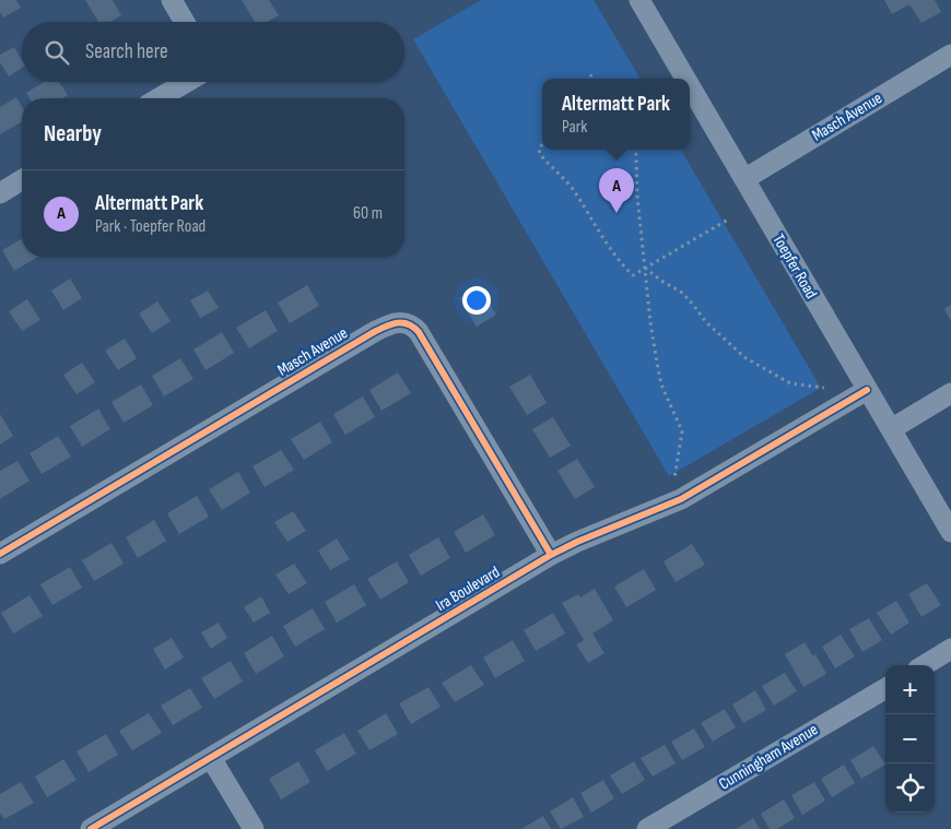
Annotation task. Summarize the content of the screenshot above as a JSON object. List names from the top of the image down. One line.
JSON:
{"streets":{"street":["Masch Avenue","Toepfer Road","Ira Boulevard","Cunningham Avenue"]},"crossings":[["Masch Avenue","Toepfer Road"],["Masch Avenue","Ira Boulevard"],["Toepfer Road","Ira Boulevard"]],"page":{"search":"Search here","popup":["Altermatt Park","Park"],"heading":"Nearby","pins":"A","list":[{"mark":"A","name":"Altermatt Park","note":"Park · Toepfer Road","value":"60 m"}],"map_buttons":["+","−"]}}
